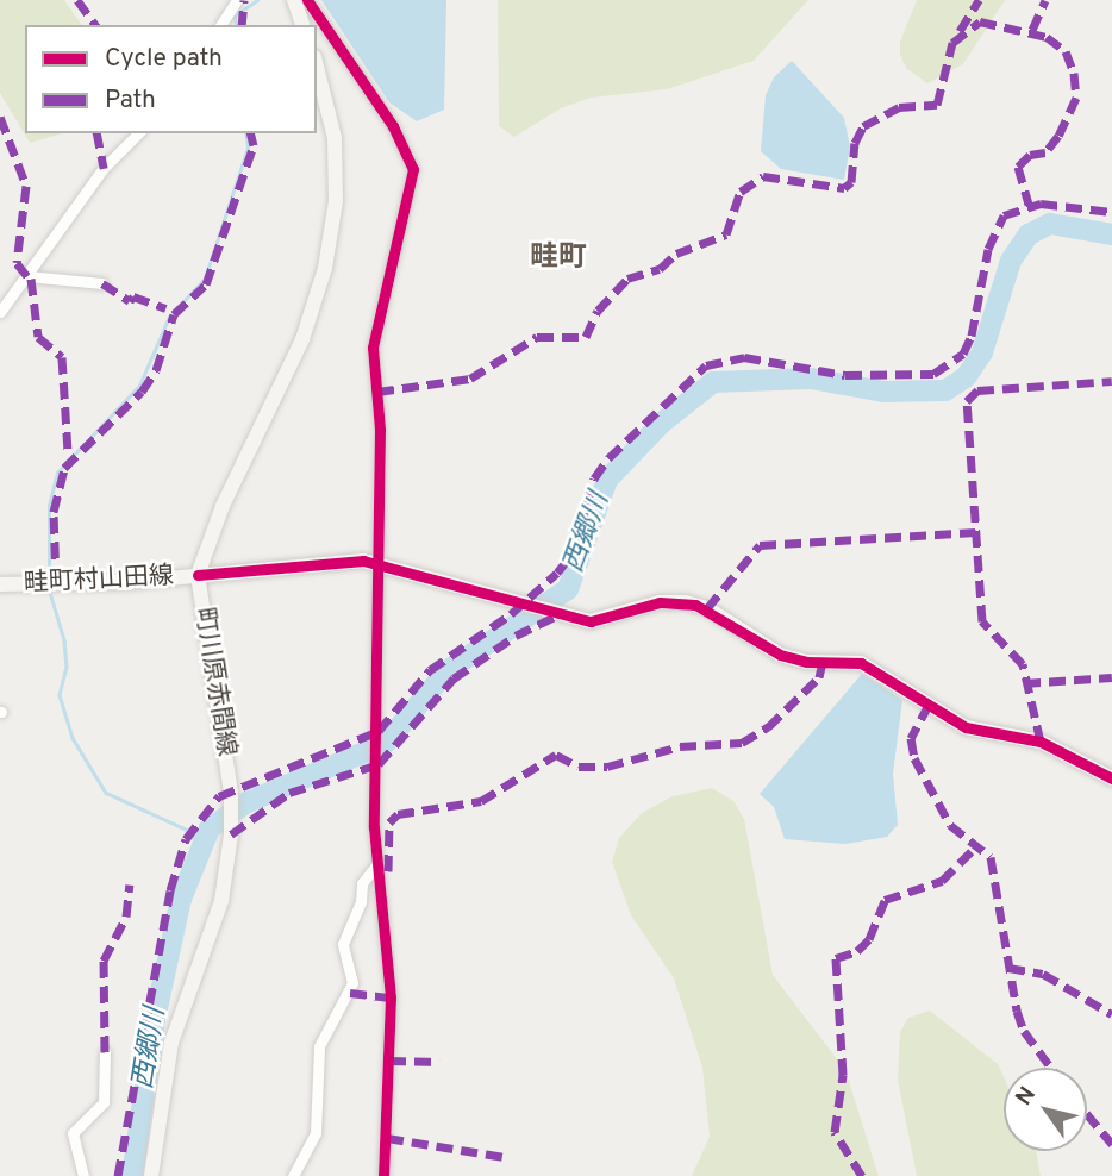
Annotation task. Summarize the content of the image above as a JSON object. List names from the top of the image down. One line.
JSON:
{"streets":{"main road":["畦町村山田線","町川原赤間線"]},"crossings":[["畦町村山田線","町川原赤間線"]],"districts":["畦町"],"water":["西郷川"],"legend":["Cycle path","Path"],"north":"top left"}
